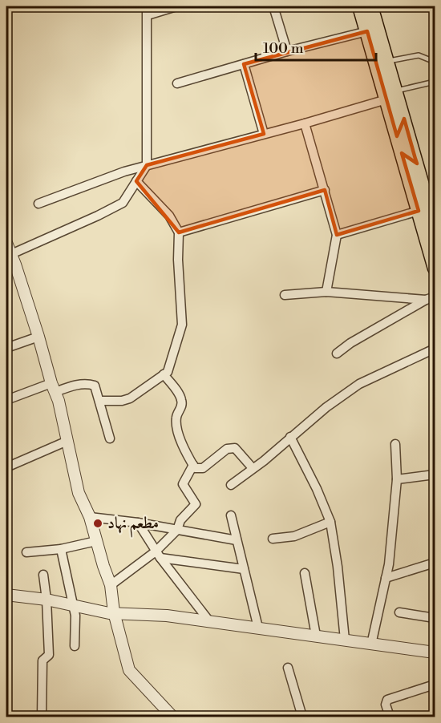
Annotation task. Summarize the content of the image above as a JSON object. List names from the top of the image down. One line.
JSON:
{"places":["مطعم نهاد"],"scale_bar":"100 m"}
